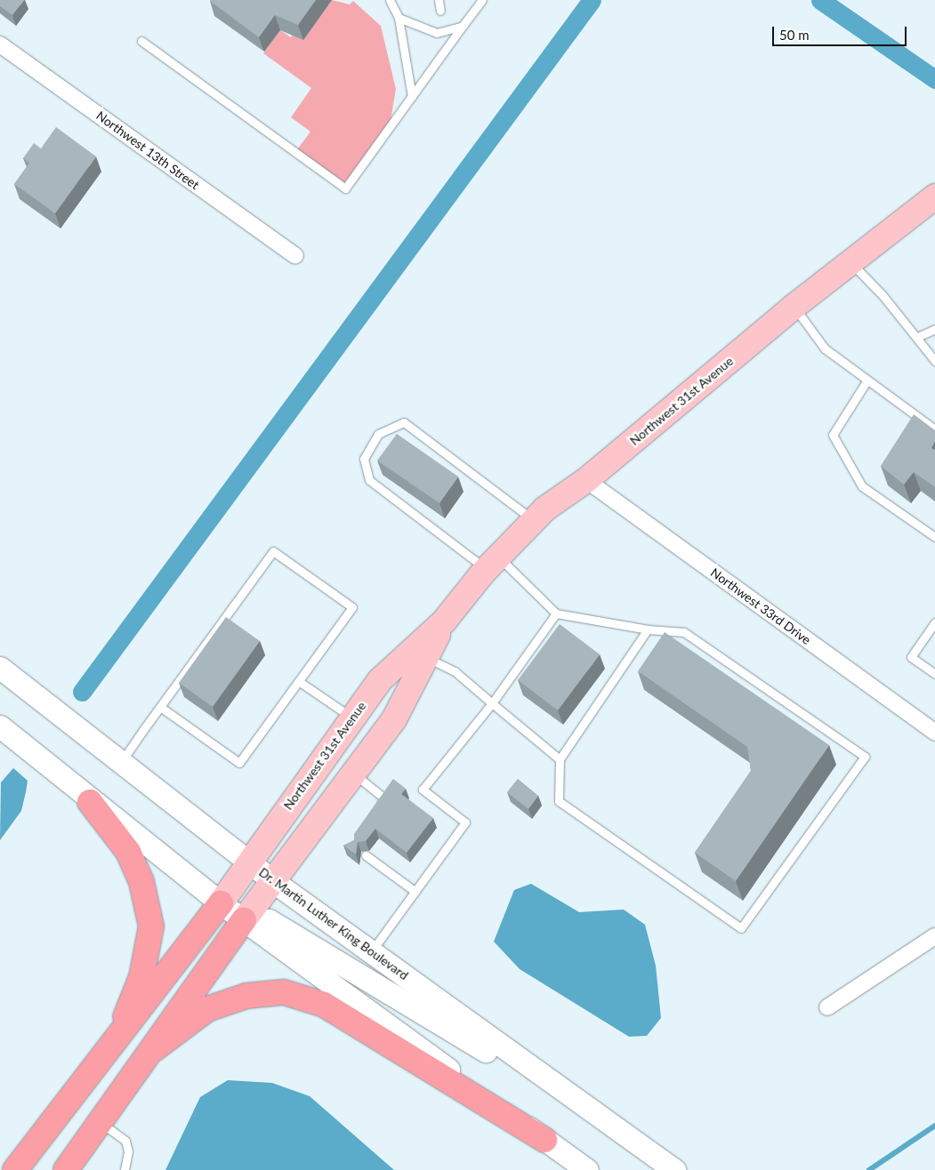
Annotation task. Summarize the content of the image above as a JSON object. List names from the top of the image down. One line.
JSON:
{"streets":{"main road":["Northwest 31st Avenue","Dr. Martin Luther King Boulevard"],"street":["Northwest 13th Street","Northwest 33rd Drive"]},"crossings":[["Northwest 31st Avenue","Northwest 33rd Drive"],["Northwest 31st Avenue","Dr. Martin Luther King Boulevard"]],"scale_bar":"50 m"}
